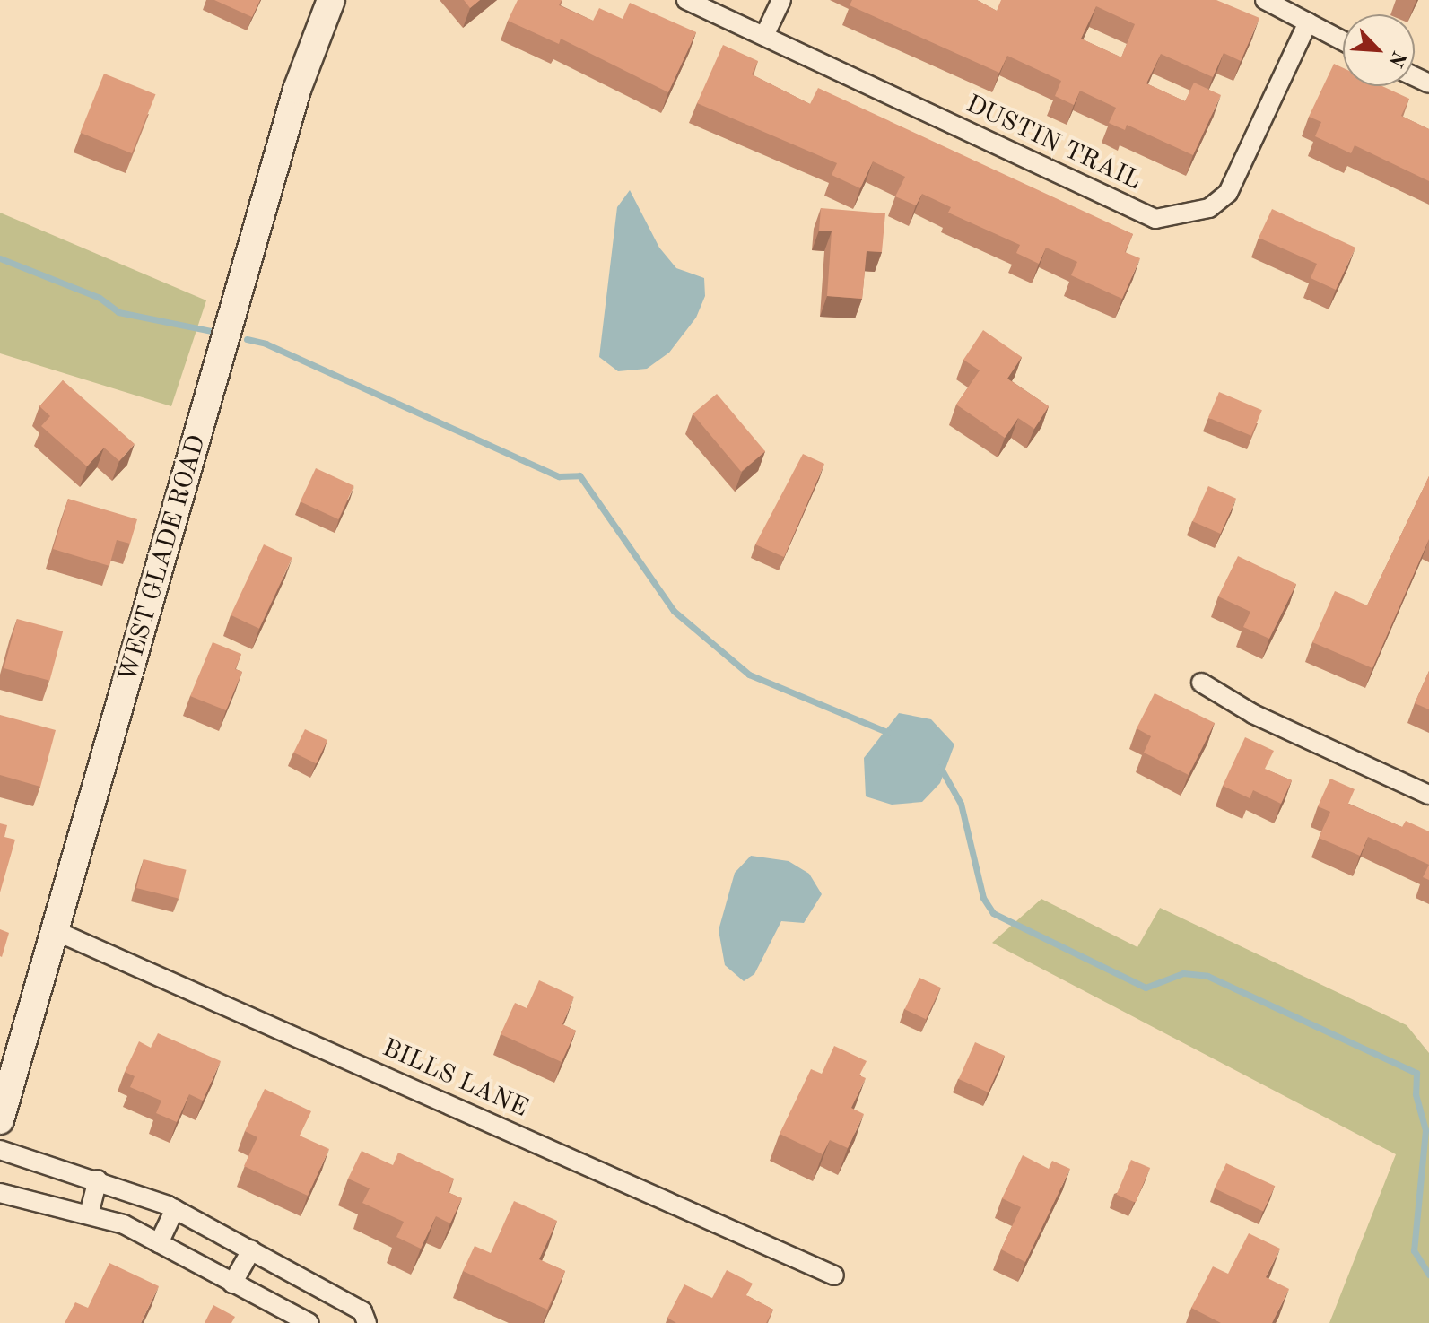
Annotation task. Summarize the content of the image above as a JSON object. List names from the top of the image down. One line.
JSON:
{"streets":{"main road":["WEST GLADE ROAD"],"street":["DUSTIN TRAIL","BILLS LANE"]},"crossings":[["WEST GLADE ROAD","BILLS LANE"]],"north":"bottom right"}
